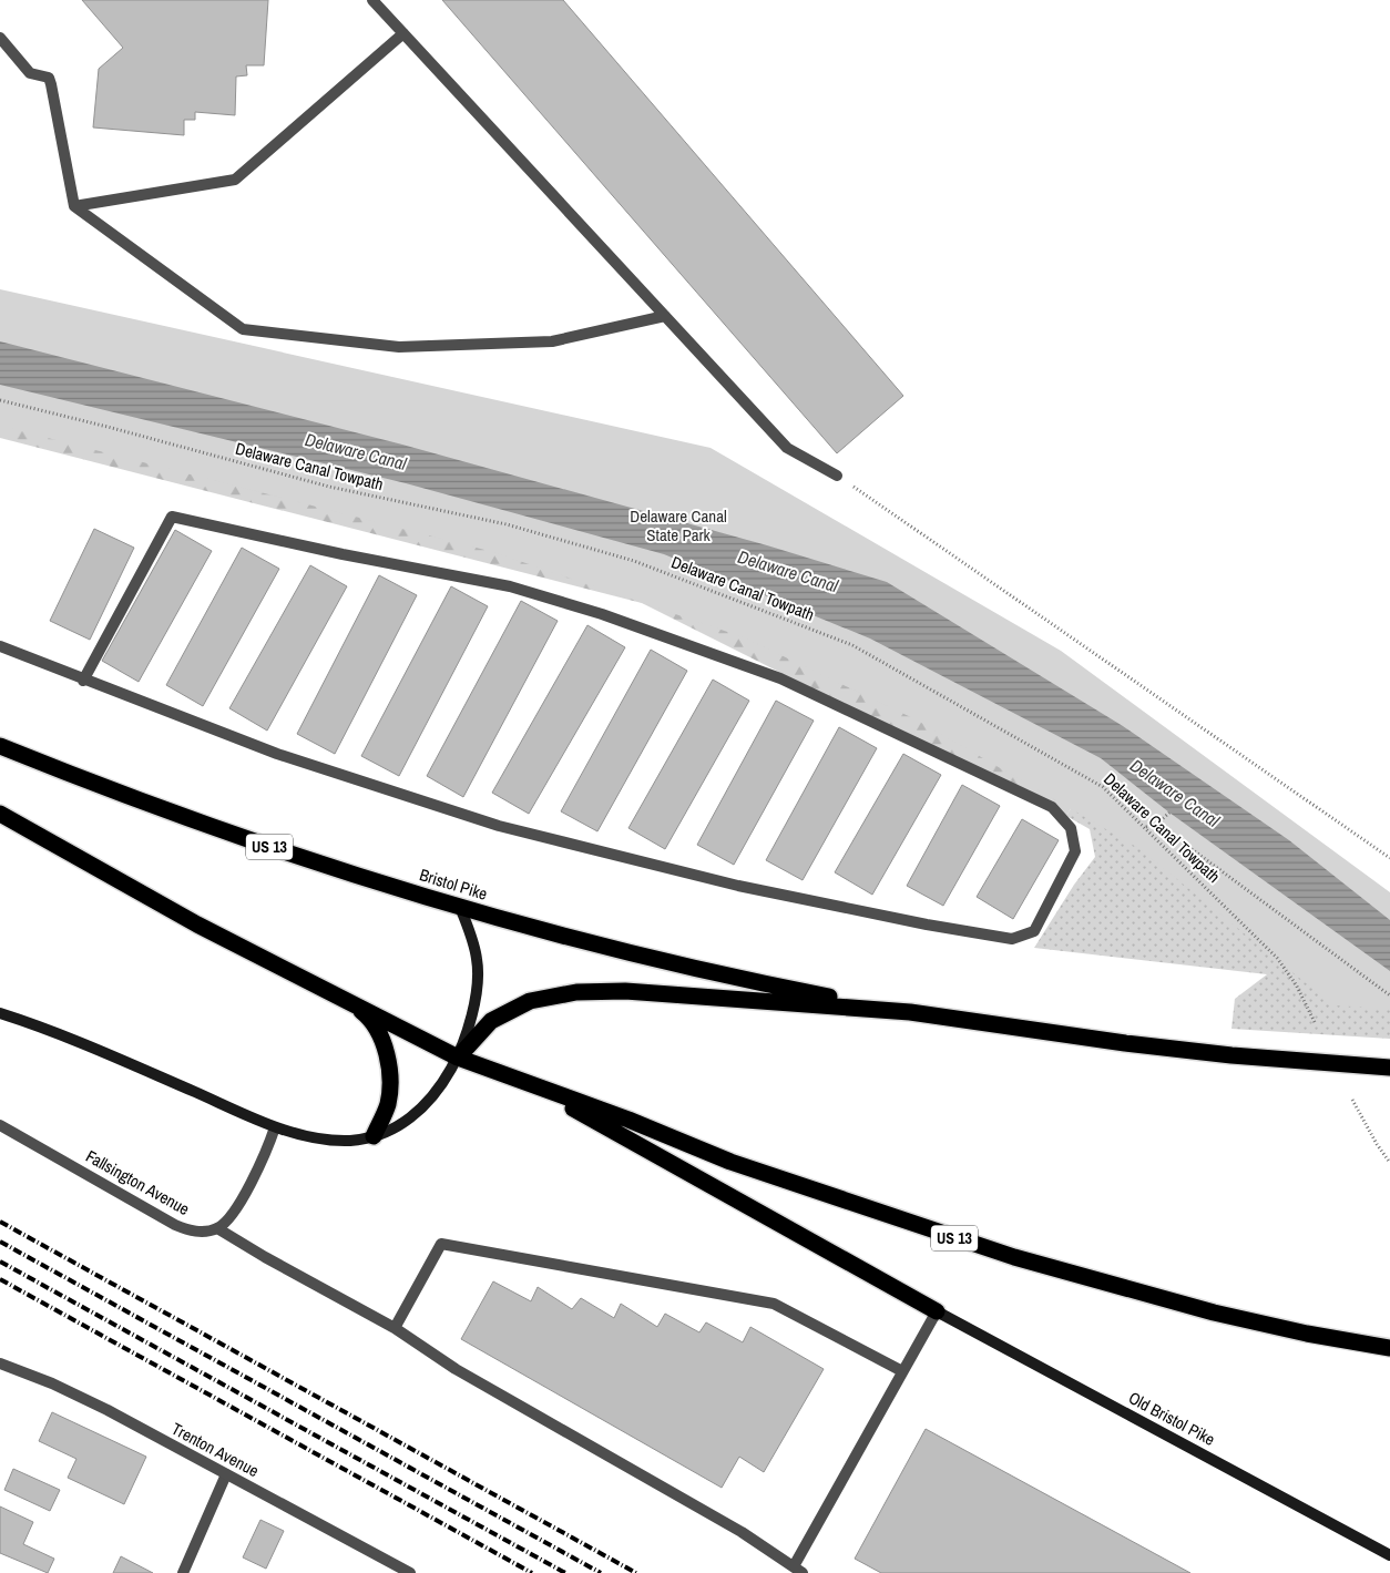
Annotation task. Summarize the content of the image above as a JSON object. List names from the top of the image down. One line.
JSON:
{"streets":{"highway":["US 13","Bristol Pike"],"main road":["Old Bristol Pike"],"street":["Fallsington Avenue","Trenton Avenue"],"path":["Delaware Canal Towpath"]},"crossings":[["US 13","Bristol Pike"]],"water":["Delaware Canal"],"parks":["Delaware Canal State Park"]}
